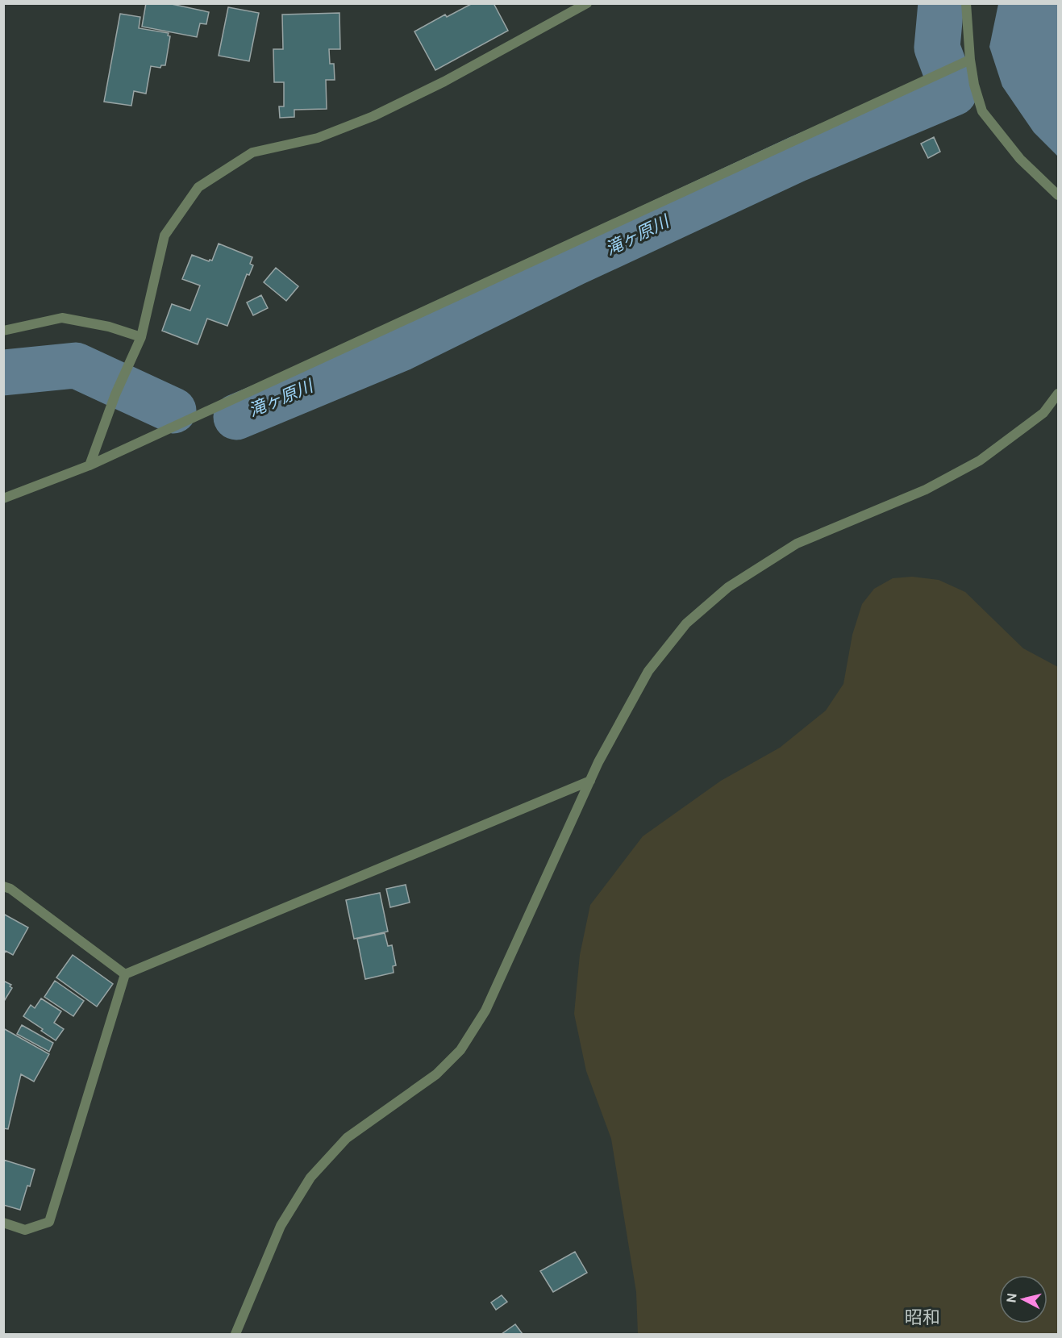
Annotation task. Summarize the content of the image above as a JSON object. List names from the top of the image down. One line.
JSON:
{"districts":["昭和"],"water":["滝ヶ原川"],"north":"left"}
